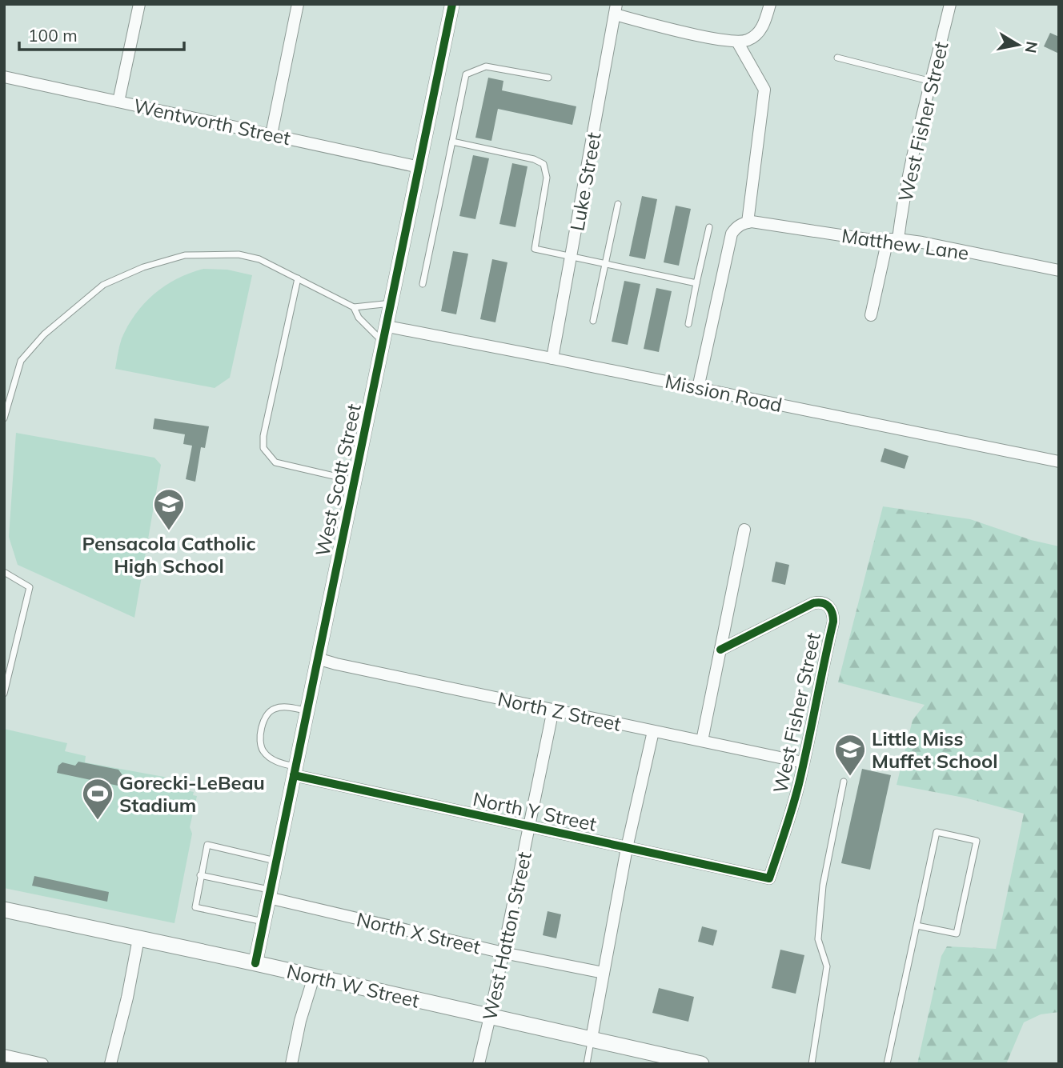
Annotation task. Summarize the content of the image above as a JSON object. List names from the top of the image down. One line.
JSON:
{"streets":{"main road":["North W Street"],"street":["Wentworth Street","West Fisher Street","Luke Street","Matthew Lane","Mission Road","West Scott Street","North Z Street","North Y Street","North X Street","West Hatton Street"]},"crossings":[["Wentworth Street","West Scott Street"],["West Fisher Street","Matthew Lane"],["West Fisher Street","North Z Street"],["West Fisher Street","North Y Street"],["Luke Street","Mission Road"],["Mission Road","West Scott Street"],["West Scott Street","North Z Street"],["West Scott Street","North Y Street"],["West Scott Street","North X Street"],["West Scott Street","North W Street"],["North Z Street","West Hatton Street"],["North Y Street","West Hatton Street"],["North X Street","West Hatton Street"],["West Hatton Street","North W Street"]],"places":{"school or university":["Pensacola Catholic High School","Little Miss Muffet School"],"sports":["Gorecki-LeBeau Stadium"]},"scale_bar":"100 m","north":"right"}
